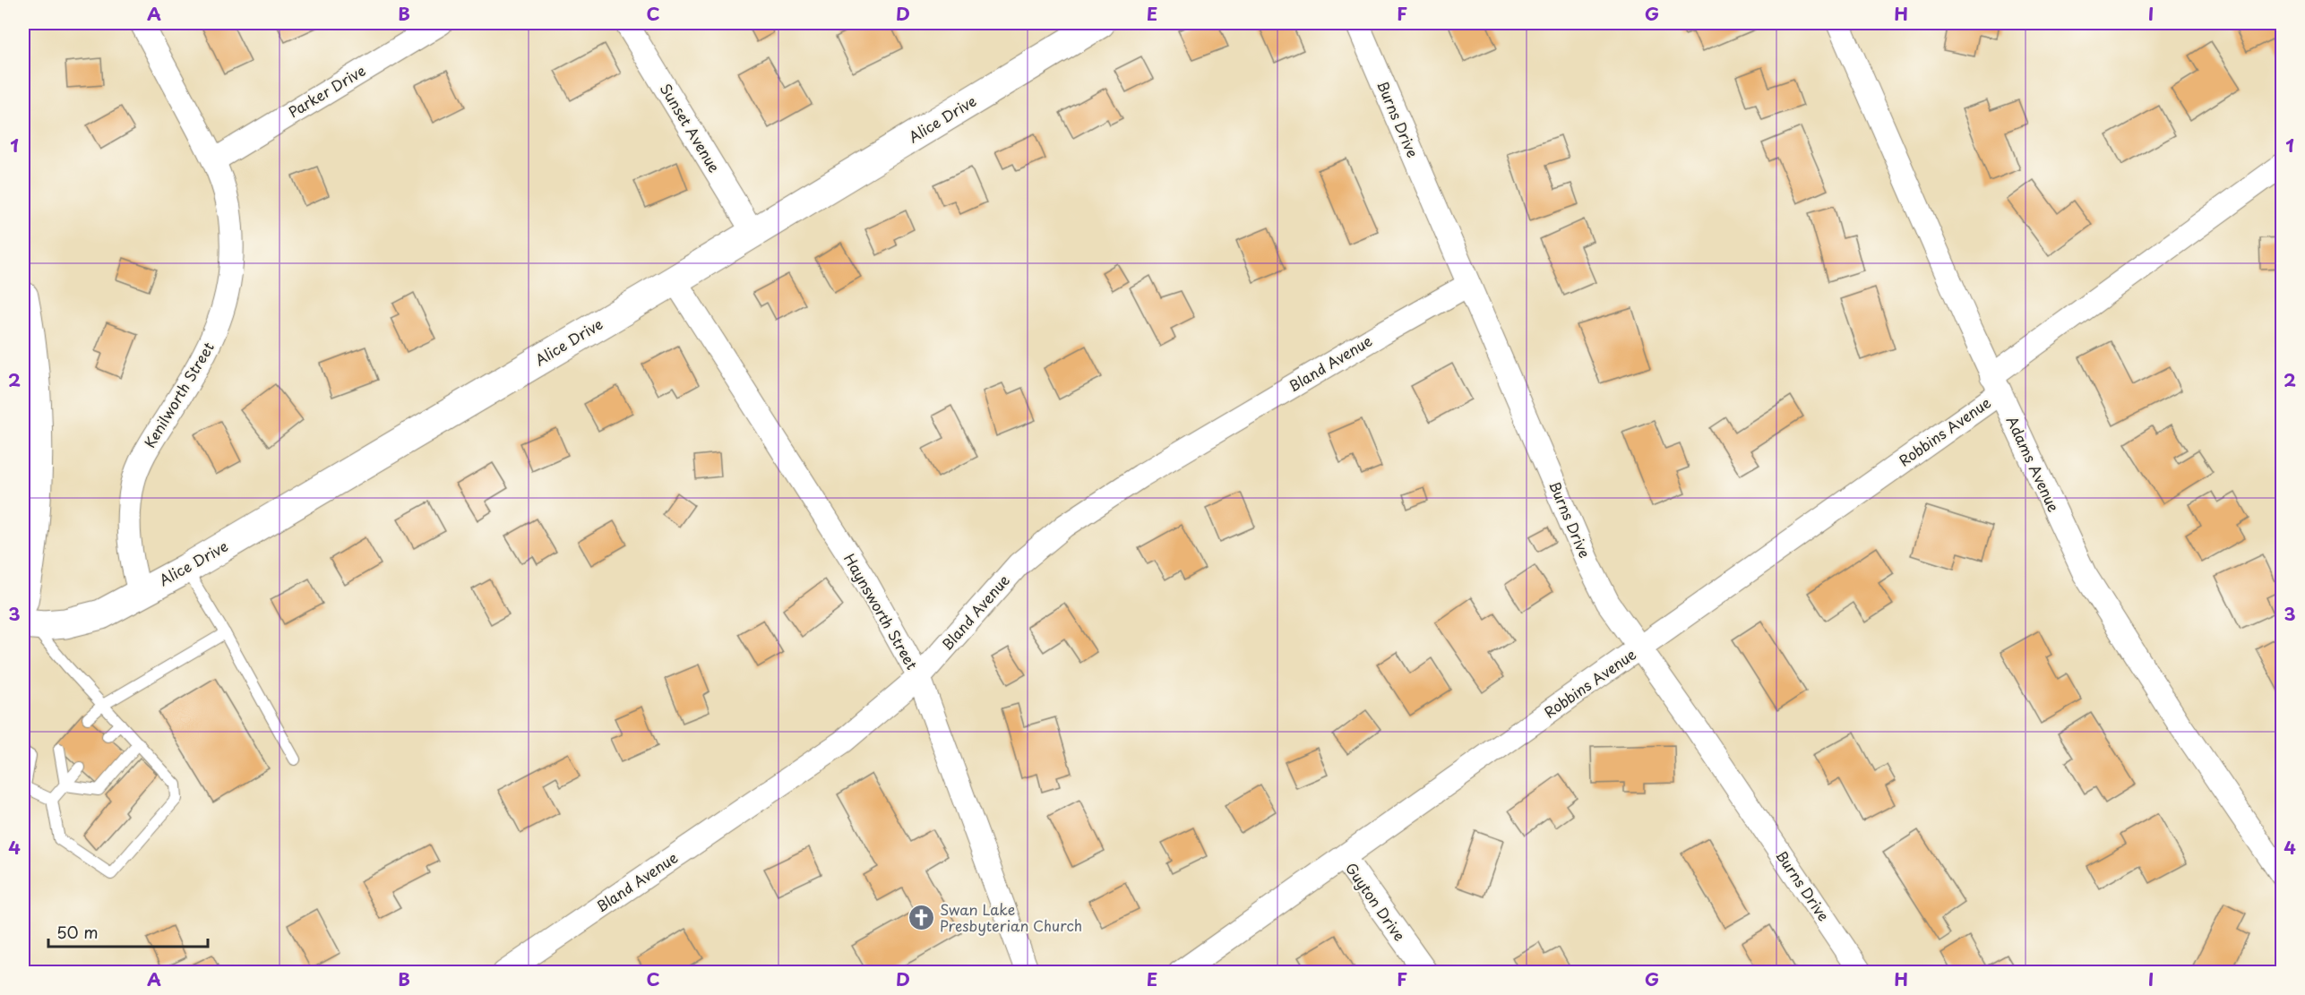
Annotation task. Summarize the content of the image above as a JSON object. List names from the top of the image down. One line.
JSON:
{"streets":{"main road":["Alice Drive"],"street":["Parker Drive","Burns Drive","Sunset Avenue","Bland Avenue","Kenilworth Street","Robbins Avenue","Adams Avenue","Haynsworth Street","Guyton Drive"]},"crossings":[["Parker Drive","Kenilworth Street"],["Alice Drive","Sunset Avenue"],["Alice Drive","Kenilworth Street"],["Alice Drive","Haynsworth Street"],["Burns Drive","Bland Avenue"],["Burns Drive","Robbins Avenue"],["Bland Avenue","Haynsworth Street"],["Robbins Avenue","Adams Avenue"],["Robbins Avenue","Guyton Drive"]],"places":{"church":["Swan Lake Presbyterian Church"]},"scale_bar":"50 m","grid":{"columns":["A","B","C","D","E","F","G","H","I"],"rows":["1","2","3","4"]}}
